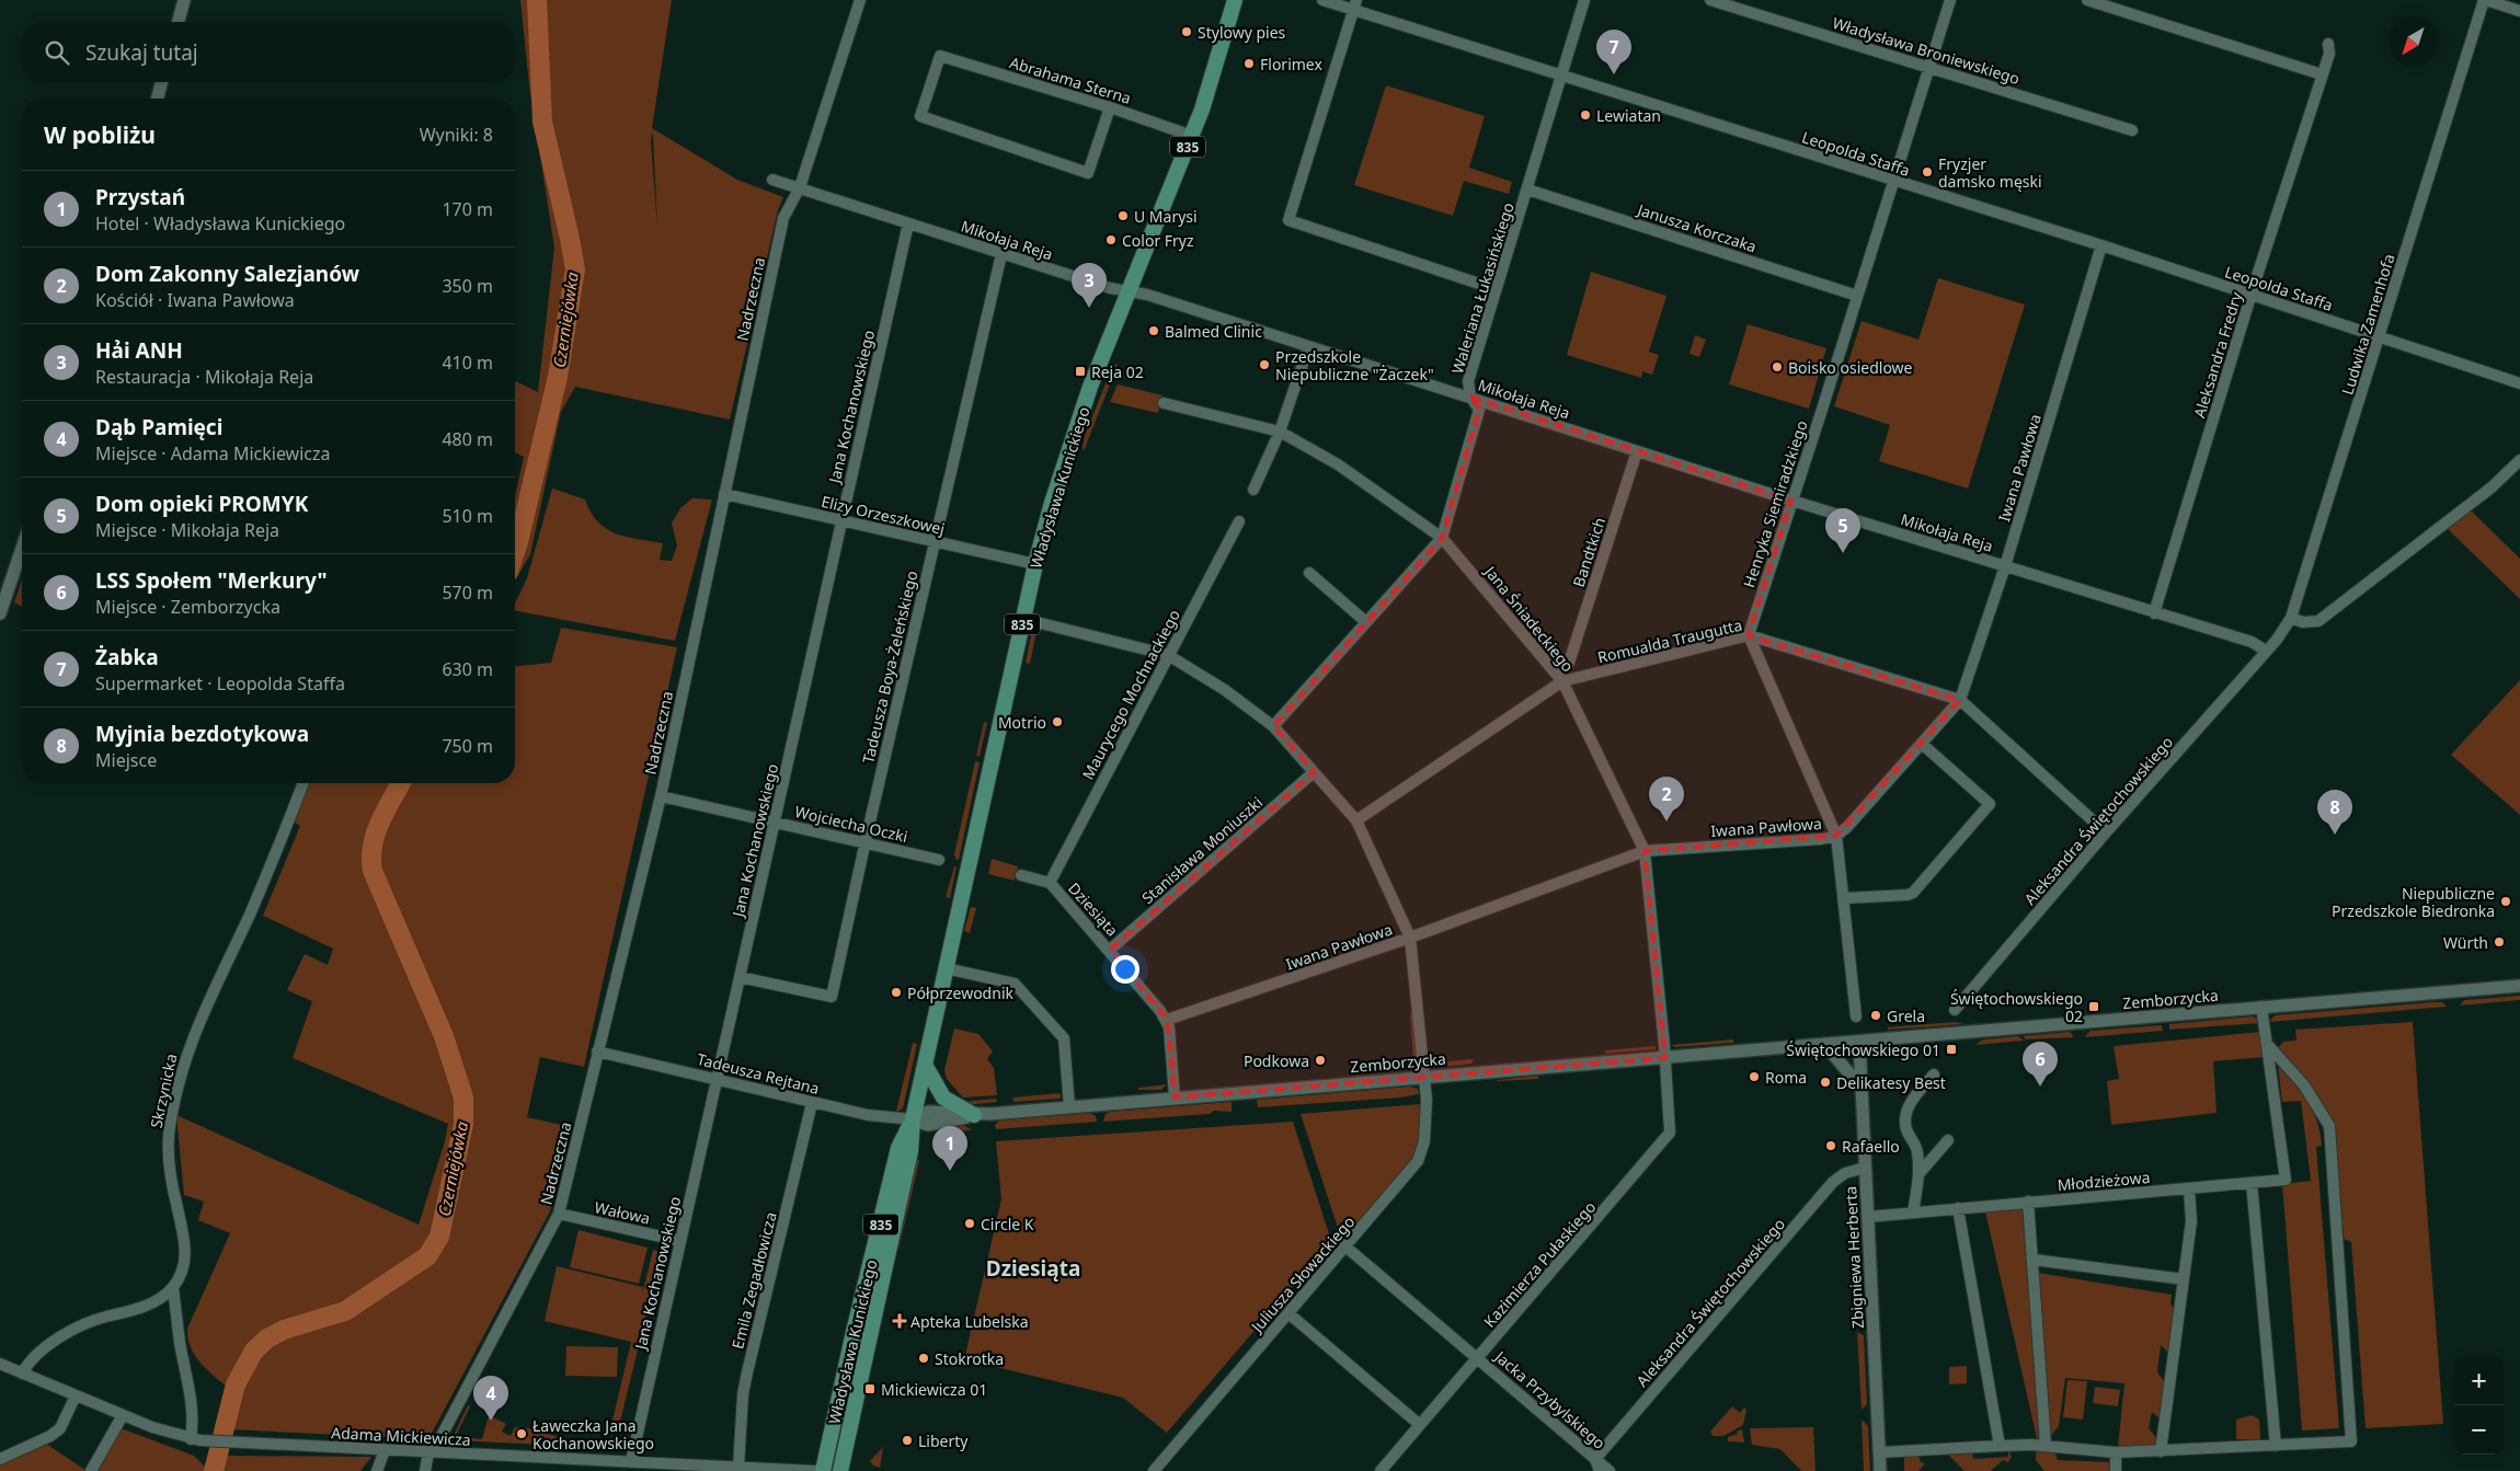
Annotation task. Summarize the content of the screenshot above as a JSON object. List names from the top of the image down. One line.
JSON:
{"streets":{"main road":["835","Władysława Kunickiego"],"street":["Władysława Broniewskiego","Abrahama Sterna","Leopolda Staffa","Janusza Korczaka","Mikołaja Reja","Waleriana Łukasińskiego","Nadrzeczna","Ludwika Zamenhofa","Aleksandra Fredry","Jana Kochanowskiego","Iwana Pawłowa","Henryka Siemiradzkiego","Elizy Orzeszkowej","Bandtkich","Jana Śniadeckiego","Romualda Traugutta","Tadeusza Boya-Żeleńskiego","Maurycego Mochnackiego","Aleksandra Świętochowskiego","Wojciecha Oczki","Stanisława Moniuszki","Dziesiąta","Zemborzycka","Tadeusza Rejtana","Skrzynicka","Młodzieżowa","Wałowa","Zbigniewa Herberta","Kazimierza Pułaskiego","Juliusza Słowackiego","Emila Zegadłowicza","Jacka Przybylskiego","Adama Mickiewicza"]},"crossings":[["Władysława Broniewskiego","Henryka Siemiradzkiego"],["Abrahama Sterna","Władysława Kunickiego"],["Leopolda Staffa","Waleriana Łukasińskiego"],["Leopolda Staffa","Ludwika Zamenhofa"],["Leopolda Staffa","Aleksandra Fredry"],["Leopolda Staffa","Iwana Pawłowa"],["Leopolda Staffa","Henryka Siemiradzkiego"],["Janusza Korczaka","Waleriana Łukasińskiego"],["Janusza Korczaka","Henryka Siemiradzkiego"],["Mikołaja Reja","Waleriana Łukasińskiego"],["Mikołaja Reja","Nadrzeczna"],["Mikołaja Reja","Ludwika Zamenhofa"],["Mikołaja Reja","Aleksandra Fredry"],["Mikołaja Reja","Jana Kochanowskiego"],["Mikołaja Reja","Iwana Pawłowa"],["Mikołaja Reja","Władysława Kunickiego"],["Mikołaja Reja","Henryka Siemiradzkiego"],["Mikołaja Reja","Bandtkich"],["Mikołaja Reja","Tadeusza Boya-Żeleńskiego"],["Mikołaja Reja","Aleksandra Świętochowskiego"],["Waleriana Łukasińskiego","Jana Śniadeckiego"],["Waleriana Łukasińskiego","Juliusza Słowackiego"],["Nadrzeczna","Elizy Orzeszkowej"],["Nadrzeczna","Wojciecha Oczki"],["Nadrzeczna","Tadeusza Rejtana"],["Nadrzeczna","Wałowa"],["Nadrzeczna","Adama Mickiewicza"],["Ludwika Zamenhofa","Aleksandra Świętochowskiego"],["Jana Kochanowskiego","Elizy Orzeszkowej"],["Jana Kochanowskiego","Tadeusza Boya-Żeleńskiego"],["Jana Kochanowskiego","Wojciecha Oczki"],["Jana Kochanowskiego","Tadeusza Rejtana"],["Jana Kochanowskiego","Wałowa"],["Jana Kochanowskiego","Adama Mickiewicza"],["Iwana Pawłowa","Jana Śniadeckiego"],["Iwana Pawłowa","Romualda Traugutta"],["Iwana Pawłowa","Dziesiąta"],["Iwana Pawłowa","Juliusza Słowackiego"],["Władysława Kunickiego","Elizy Orzeszkowej"],["Władysława Kunickiego","Zemborzycka"],["Władysława Kunickiego","Tadeusza Rejtana"],["Władysława Kunickiego","Juliusza Słowackiego"],["Henryka Siemiradzkiego","Romualda Traugutta"],["Elizy Orzeszkowej","Tadeusza Boya-Żeleńskiego"],["Jana Śniadeckiego","Romualda Traugutta"],["Jana Śniadeckiego","Zemborzycka"],["Jana Śniadeckiego","Kazimierza Pułaskiego"],["Romualda Traugutta","Aleksandra Świętochowskiego"],["Romualda Traugutta","Juliusza Słowackiego"],["Tadeusza Boya-Żeleńskiego","Wojciecha Oczki"],["Maurycego Mochnackiego","Dziesiąta"],["Maurycego Mochnackiego","Juliusza Słowackiego"],["Aleksandra Świętochowskiego","Zbigniewa Herberta"],["Aleksandra Świętochowskiego","Jacka Przybylskiego"],["Stanisława Moniuszki","Dziesiąta"],["Stanisława Moniuszki","Juliusza Słowackiego"],["Zemborzycka","Tadeusza Rejtana"],["Zemborzycka","Młodzieżowa"],["Zemborzycka","Zbigniewa Herberta"],["Zemborzycka","Kazimierza Pułaskiego"],["Zemborzycka","Juliusza Słowackiego"],["Tadeusza Rejtana","Emila Zegadłowicza"],["Młodzieżowa","Zbigniewa Herberta"],["Kazimierza Pułaskiego","Jacka Przybylskiego"],["Juliusza Słowackiego","Jacka Przybylskiego"],["Emila Zegadłowicza","Adama Mickiewicza"]],"districts":["Dziesiąta"],"water":["Czerniejówka"],"places":{"other":["Stylowy pies","Florimex","Lewiatan","Fryzjer damsko męski","U Marysi","Color Fryz","Balmed Clinic","Przedszkole Niepubliczne \"Żaczek\"","Boisko osiedlowe","Motrio","Niepubliczne Przedszkole Biedronka","Würth","Półprzewodnik","Grela","Podkowa","Roma","Delikatesy Best","Rafaello","Circle K","Stokrotka","Ławeczka Jana Kochanowskiego","Liberty"],"transit":["Reja 02","Świętochowskiego 02","Świętochowskiego 01","Mickiewicza 01"],"health":["Apteka Lubelska"]},"north":"bottom left","page":{"search":"Szukaj tutaj","pins":["7","3","5","2","8","6","1","4"],"heading":["W pobliżu","Wyniki: 8"],"list":[{"mark":"1","name":"Przystań","note":"Hotel · Władysława Kunickiego","value":"170 m"},{"mark":"2","name":"Dom Zakonny Salezjanów","note":"Kościół · Iwana Pawłowa","value":"350 m"},{"mark":"3","name":"Hải ANH","note":"Restauracja · Mikołaja Reja","value":"410 m"},{"mark":"4","name":"Dąb Pamięci","note":"Miejsce · Adama Mickiewicza","value":"480 m"},{"mark":"5","name":"Dom opieki PROMYK","note":"Miejsce · Mikołaja Reja","value":"510 m"},{"mark":"6","name":"LSS Społem \"Merkury\"","note":"Miejsce · Zemborzycka","value":"570 m"},{"mark":"7","name":"Żabka","note":"Supermarket · Leopolda Staffa","value":"630 m"},{"mark":"8","name":"Myjnia bezdotykowa","note":"Miejsce","value":"750 m"}],"map_buttons":["+","−"]}}
